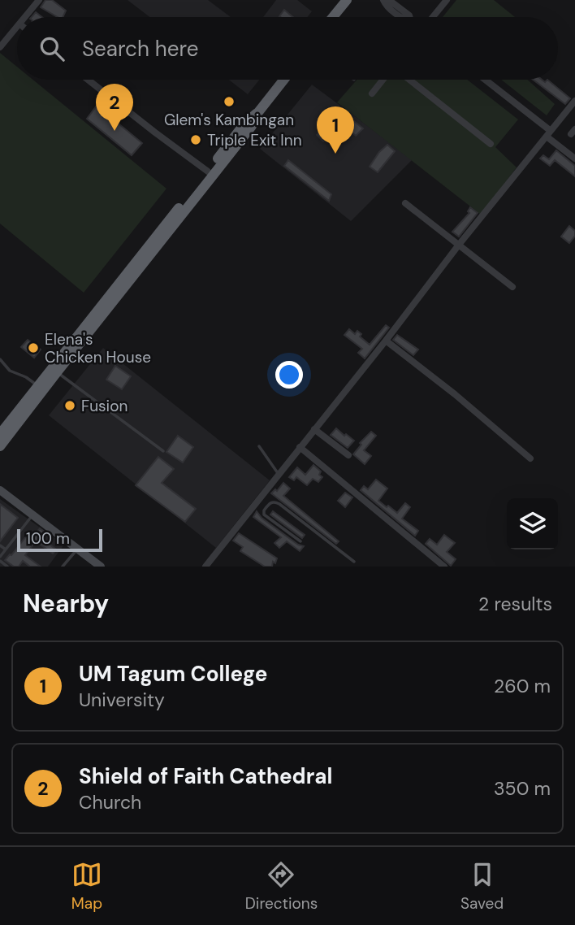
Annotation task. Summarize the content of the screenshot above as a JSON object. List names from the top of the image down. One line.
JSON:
{"places":["Glem's Kambingan","Triple Exit Inn","Elena's Chicken House","Fusion"],"scale_bar":"100 m","page":{"search":"Search here","pins":["2","1"],"scale":"100 m","heading":["Nearby","2 results"],"list":[{"mark":"1","name":"UM Tagum College","note":"University","value":"260 m"},{"mark":"2","name":"Shield of Faith Cathedral","note":"Church","value":"350 m"}],"nav":["Map","Directions","Saved"]}}
